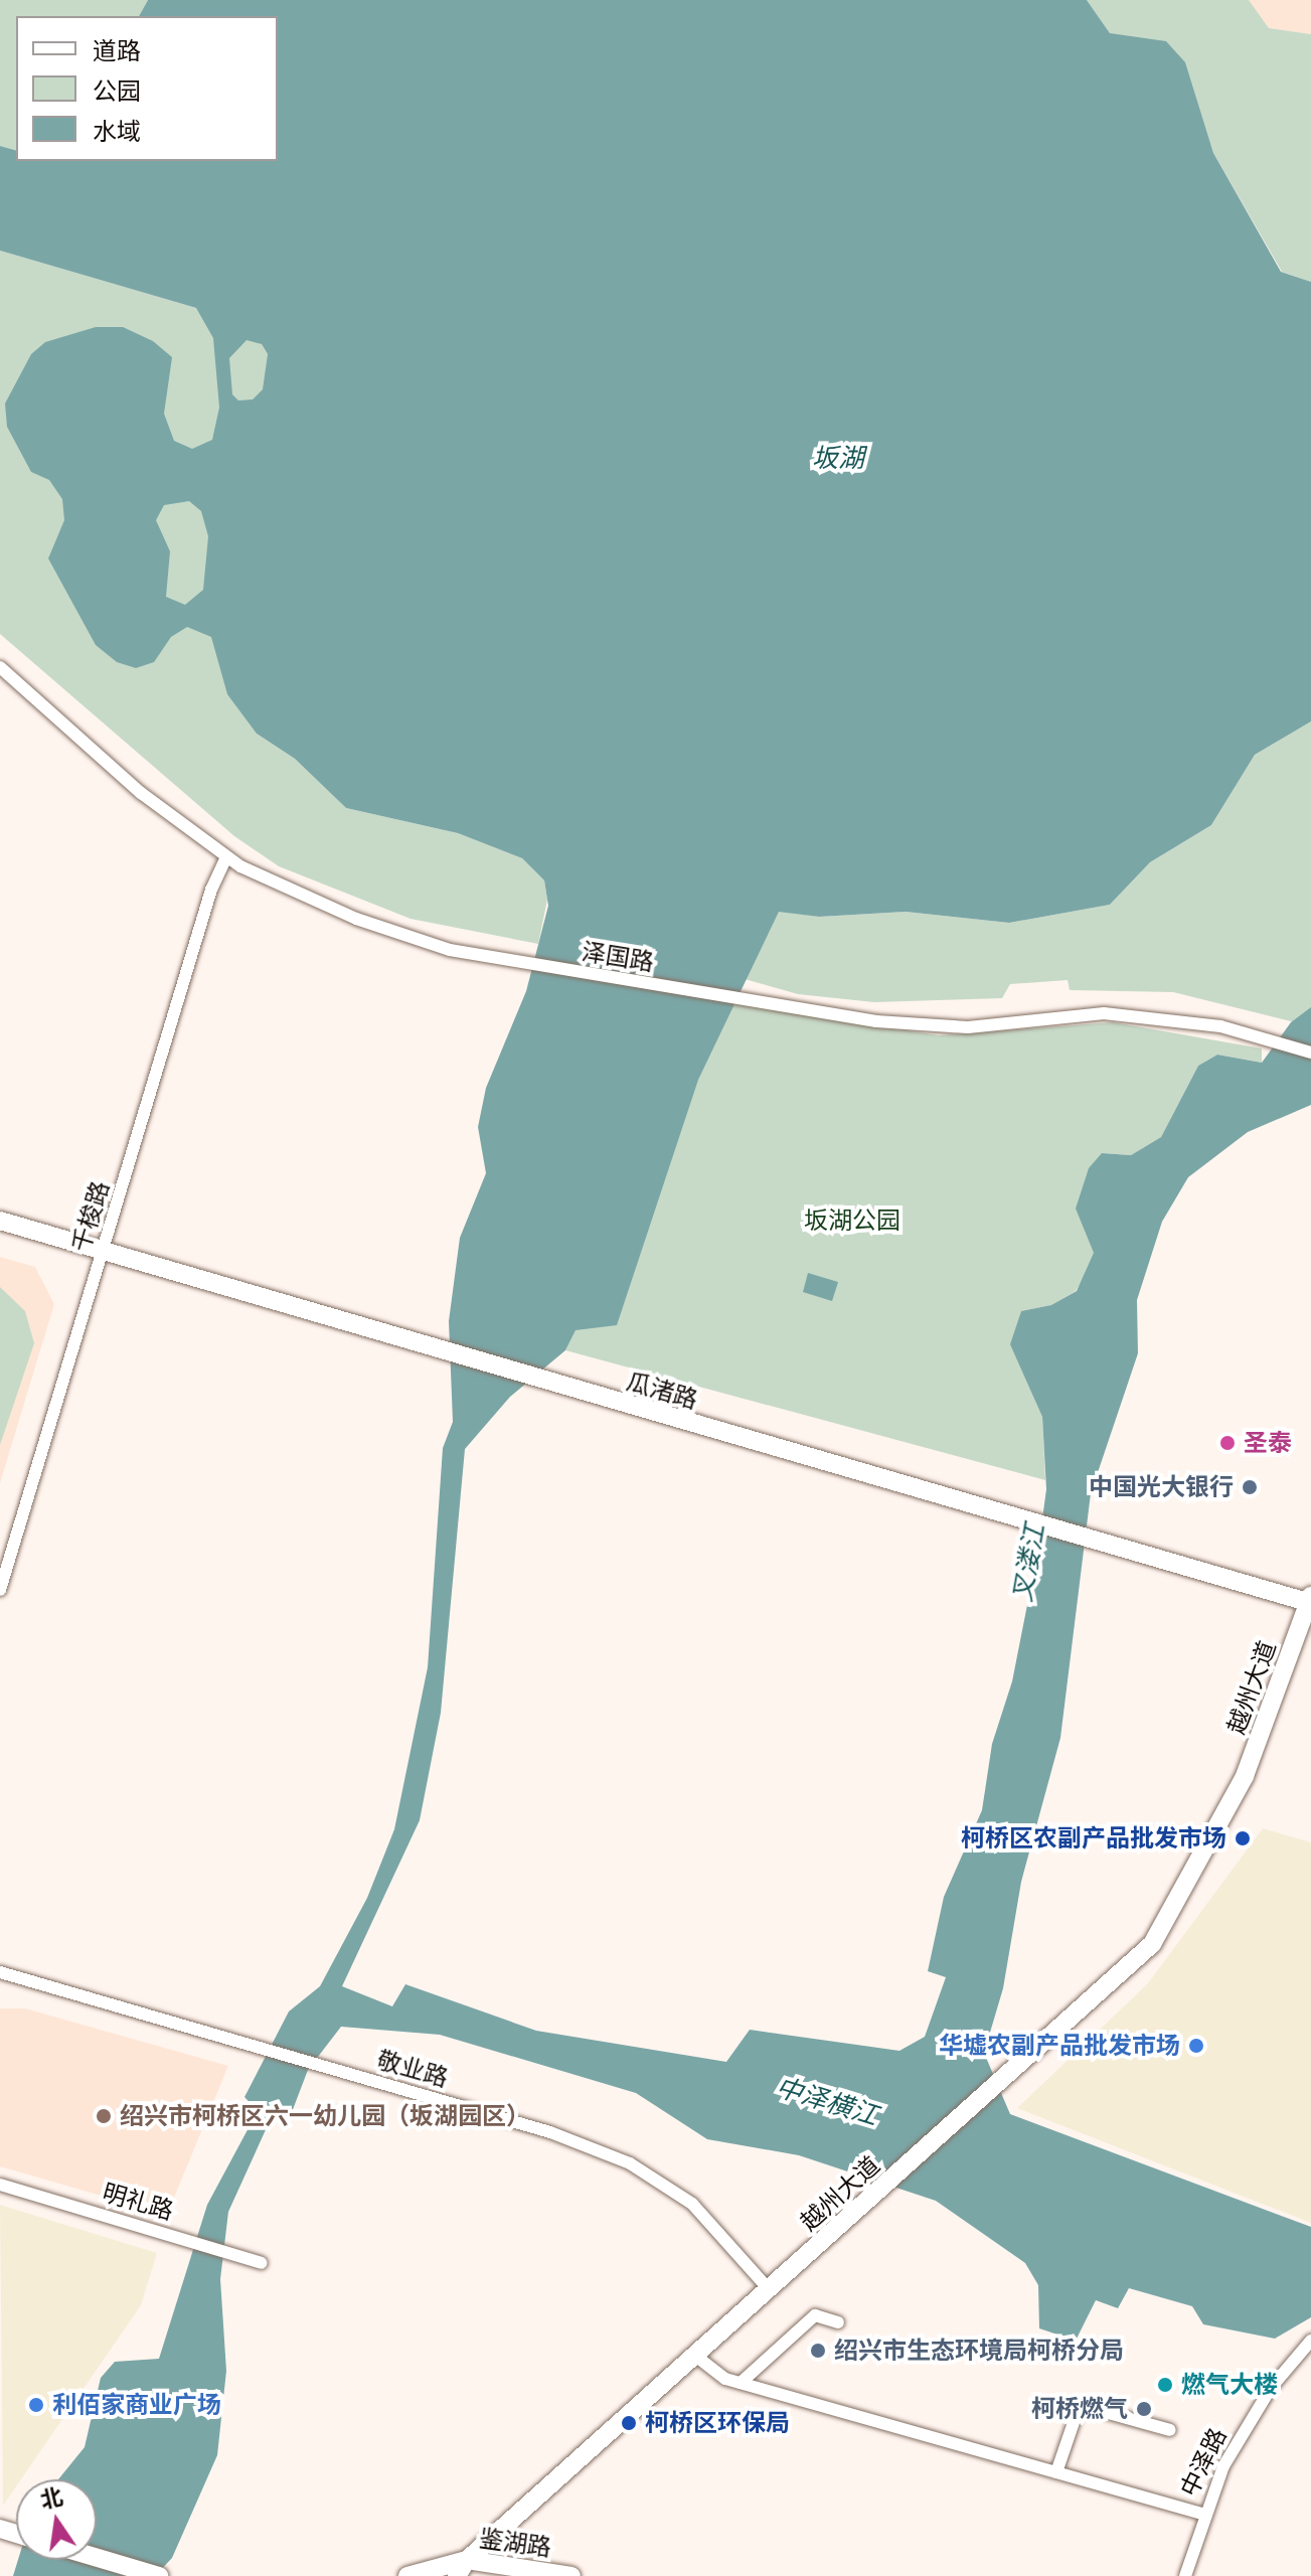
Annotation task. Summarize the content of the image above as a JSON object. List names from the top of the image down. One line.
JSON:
{"streets":{"street":["泽国路","千梭路","瓜渚路","越州大道","敬业路","明礼路","中泽路","鉴湖路"]},"crossings":[["泽国路","千梭路"],["千梭路","瓜渚路"],["瓜渚路","越州大道"],["越州大道","敬业路"],["越州大道","鉴湖路"]],"water":["坂湖","叉溇江","中泽横江"],"parks":["坂湖公园"],"places":["圣泰","中国光大银行","柯桥区农副产品批发市场","华墟农副产品批发市场","绍兴市柯桥区六一幼儿园（坂湖园区）","绍兴市生态环境局柯桥分局","燃气大楼","利佰家商业广场","柯桥燃气","柯桥区环保局"],"legend":["道路","公园","水域"],"north":"top"}
